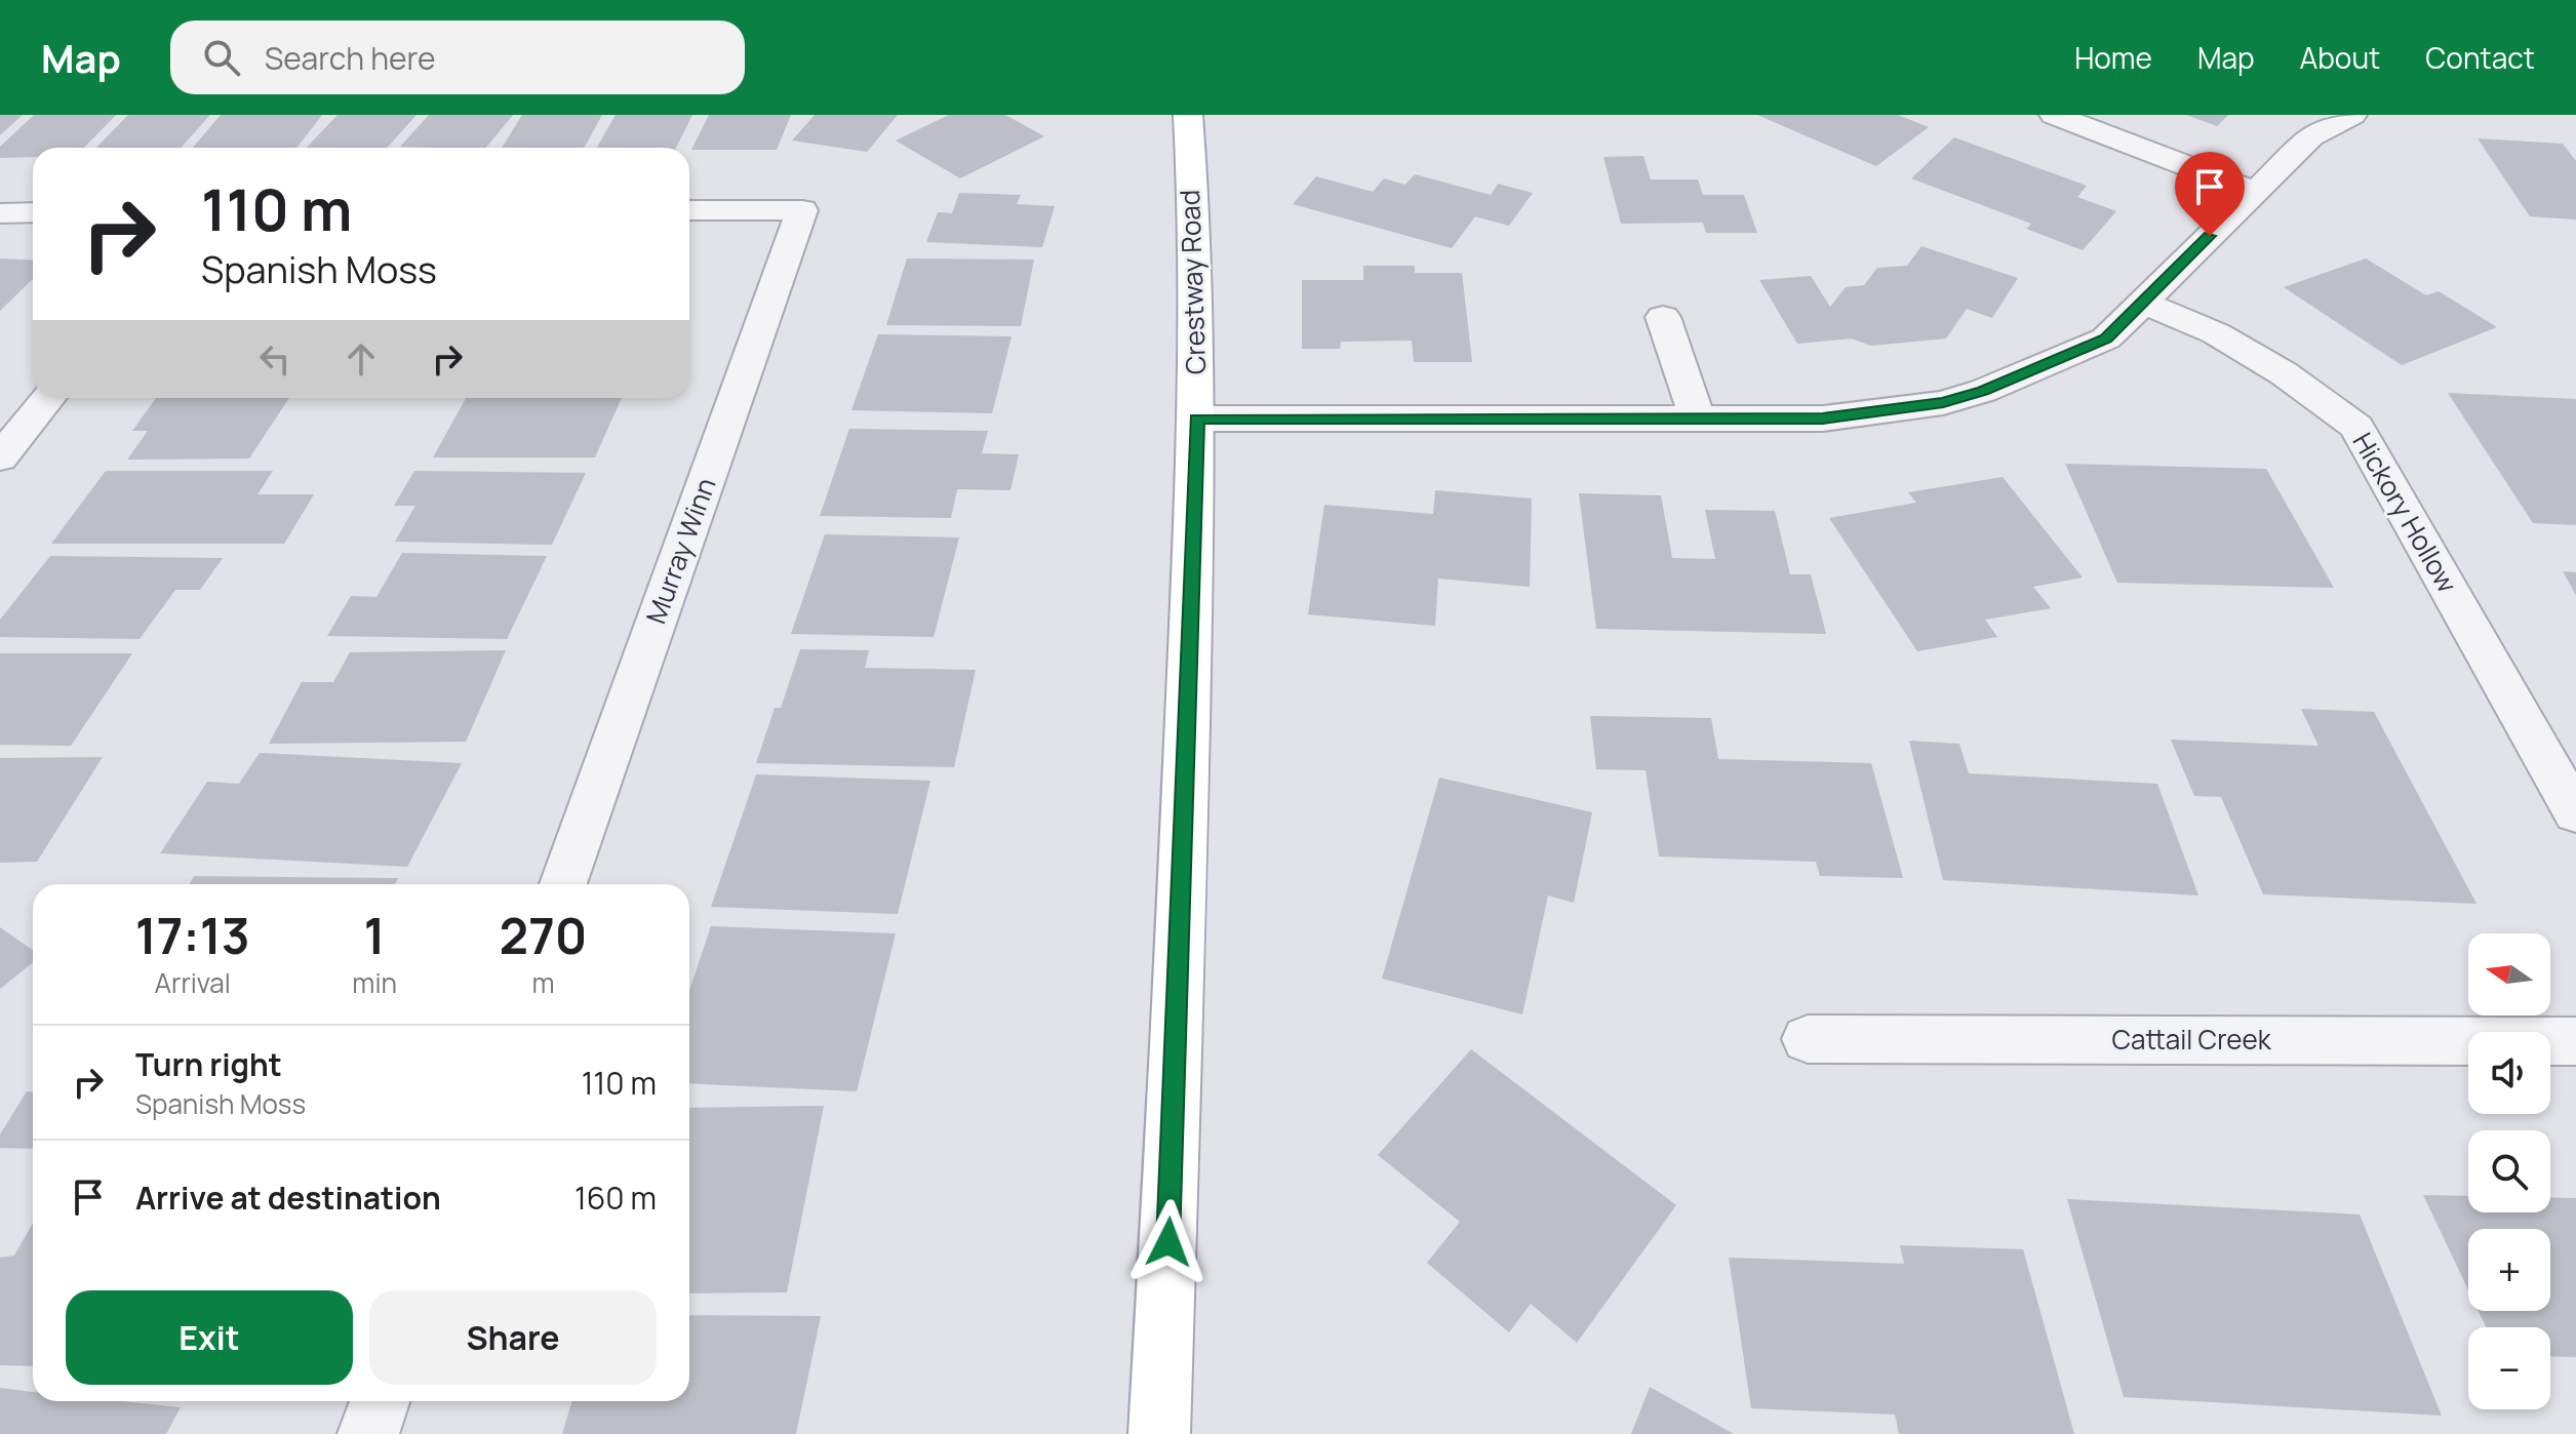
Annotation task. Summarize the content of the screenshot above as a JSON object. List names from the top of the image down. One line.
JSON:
{"streets":{"main road":["Crestway Road"],"street":["Hickory Hollow","Murray Winn","Cattail Creek"]},"north":"left","page":{"header":"Map","search":"Search here","nav":["Home","Map","About","Contact"],"turn":["110 m","Spanish Moss"],"eta":["17:13","Arrival","1","min","270","m"],"map_buttons":["+","−"],"list":[{"name":"Turn right","note":"Spanish Moss","value":"110 m"},{"name":"Arrive at destination","value":"160 m"}],"buttons":["Exit","Share"]}}
